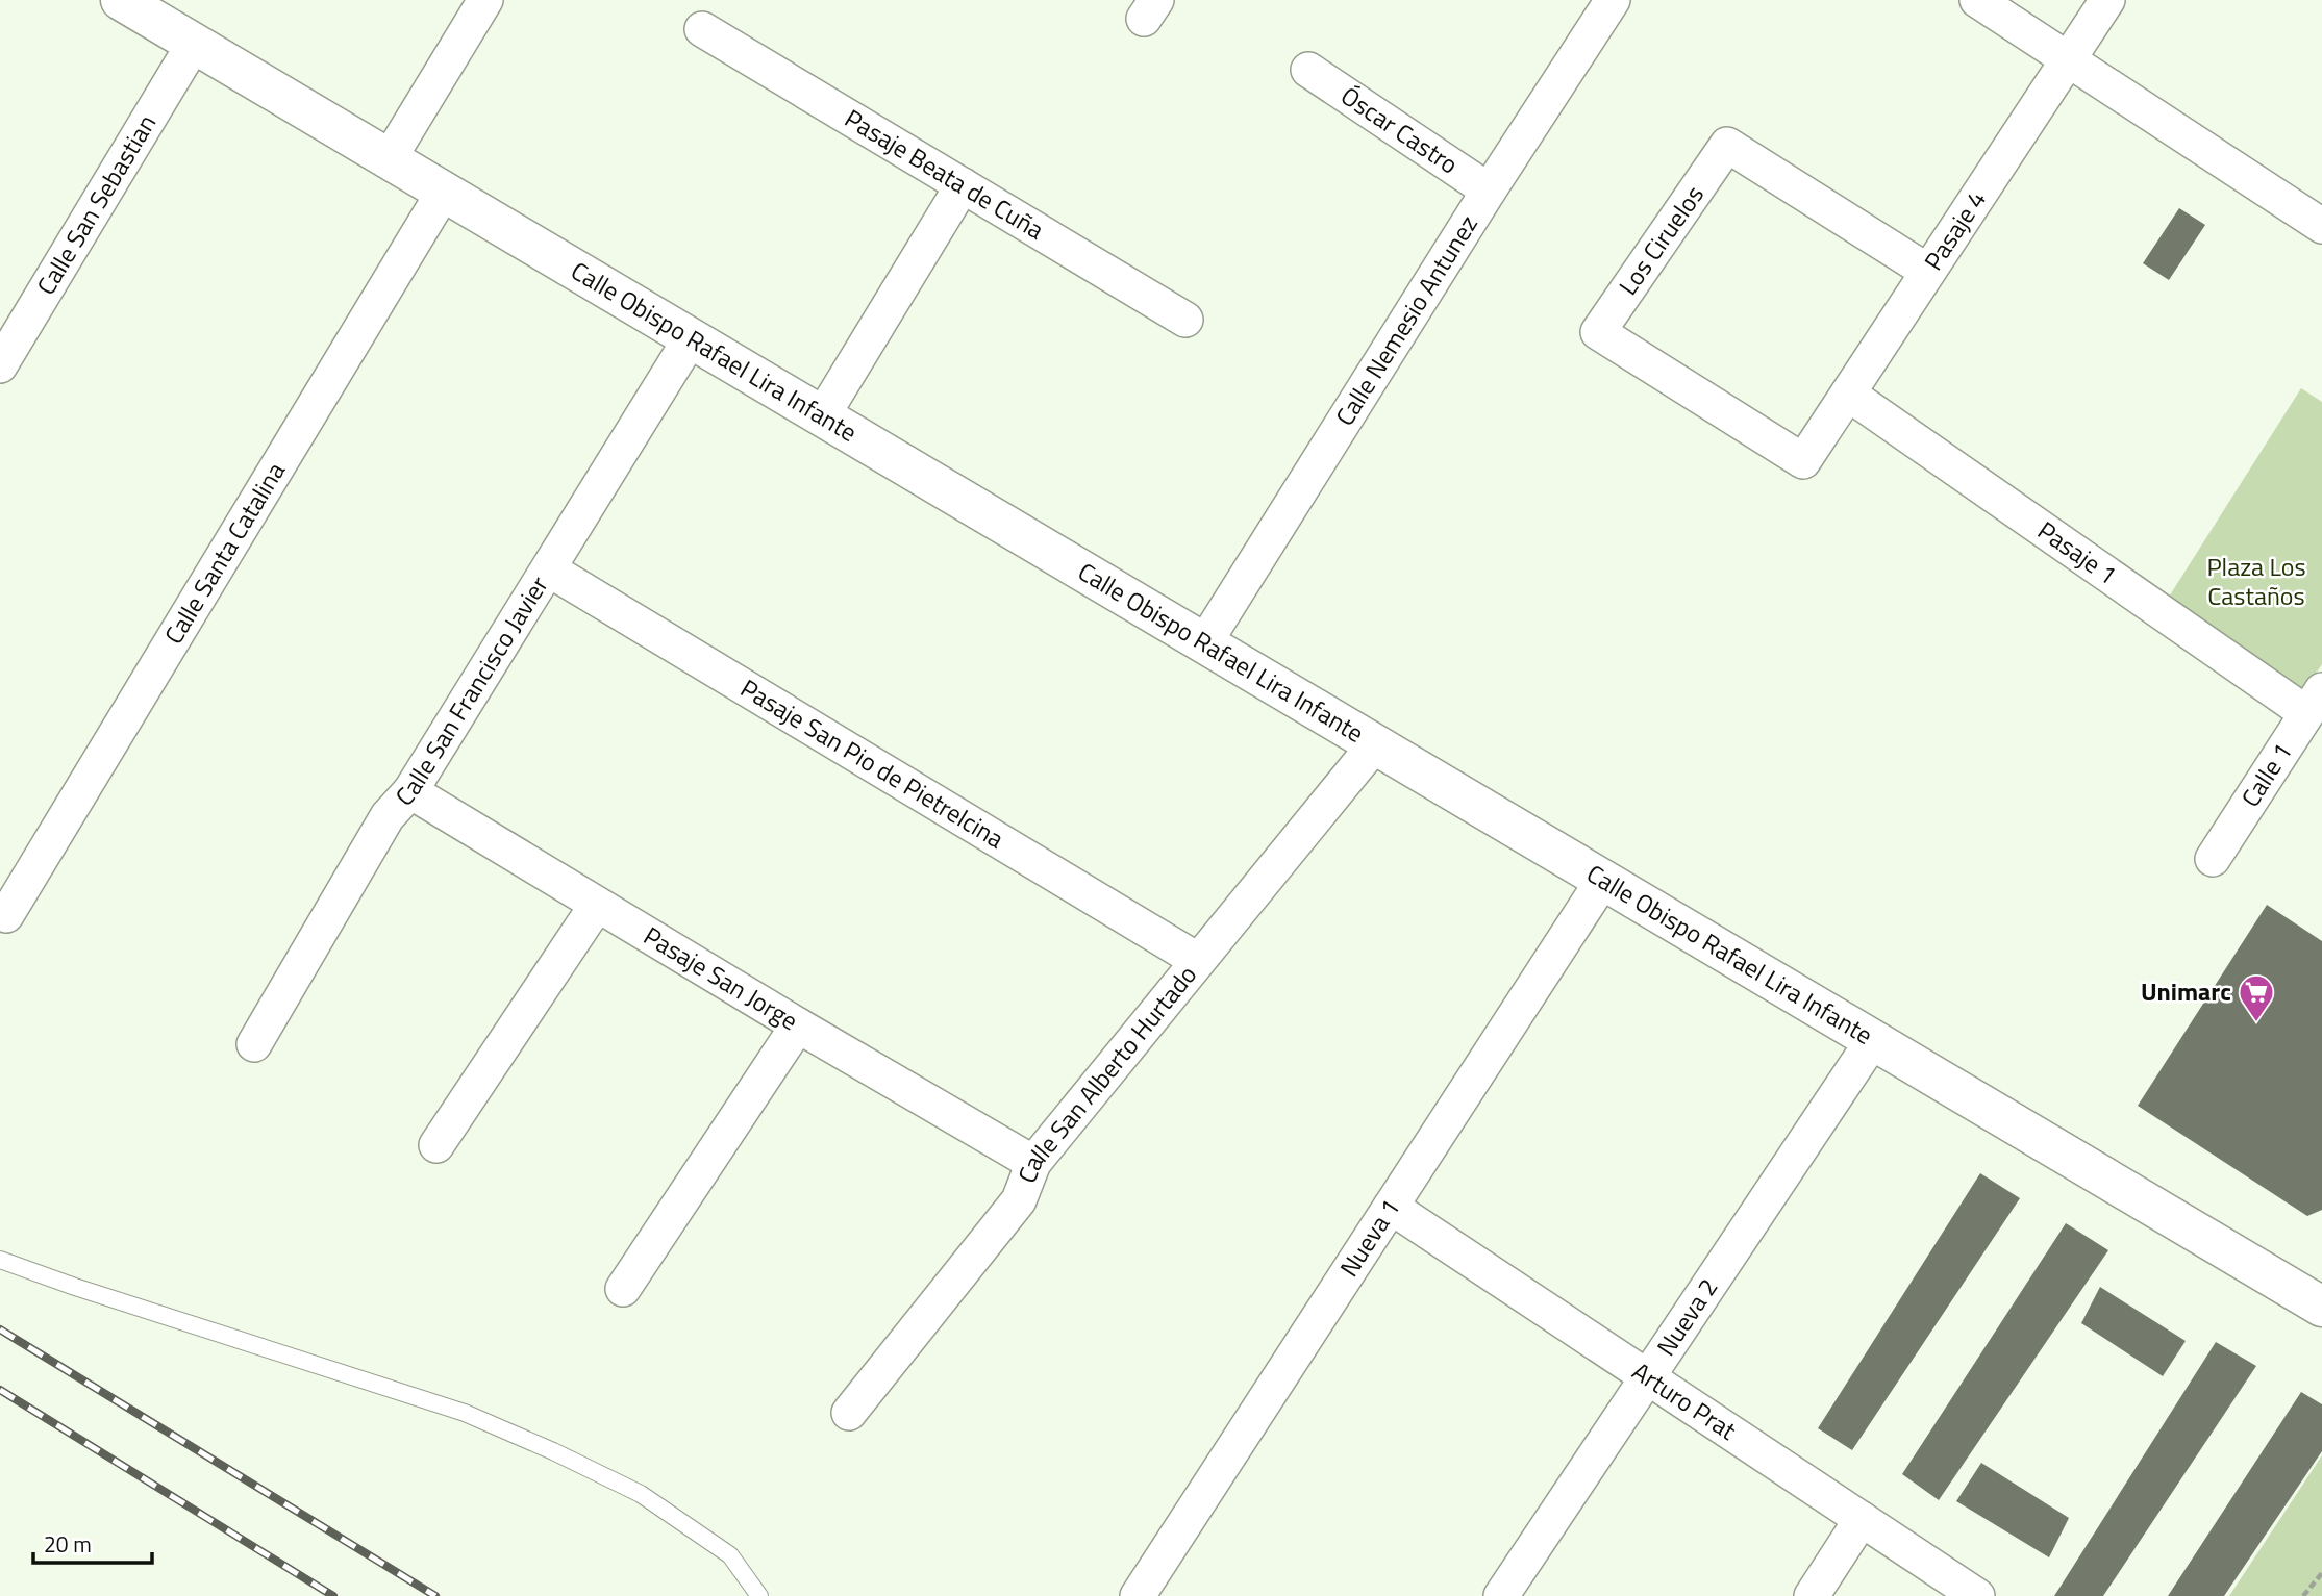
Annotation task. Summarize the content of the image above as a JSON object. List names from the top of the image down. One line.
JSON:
{"streets":{"street":["Óscar Castro","Pasaje Beata de Cuña","Calle San Sebastian","Pasaje 4","Los Ciruelos","Calle Nemesio Antunez","Calle Obispo Rafael Lira Infante","Calle Santa Catalina","Pasaje 1","Calle San Francisco Javier","Pasaje San Pio de Pietrelcina","Calle 1","Pasaje San Jorge","Calle San Alberto Hurtado","Nueva 1","Nueva 2","Arturo Prat"]},"crossings":[["Óscar Castro","Calle Nemesio Antunez"],["Calle San Sebastian","Calle Obispo Rafael Lira Infante"],["Pasaje 4","Los Ciruelos"],["Pasaje 4","Pasaje 1"],["Calle Nemesio Antunez","Calle Obispo Rafael Lira Infante"],["Calle Obispo Rafael Lira Infante","Calle Santa Catalina"],["Calle Obispo Rafael Lira Infante","Calle San Francisco Javier"],["Calle Obispo Rafael Lira Infante","Calle San Alberto Hurtado"],["Calle Obispo Rafael Lira Infante","Nueva 1"],["Calle Obispo Rafael Lira Infante","Nueva 2"],["Pasaje 1","Calle 1"],["Calle San Francisco Javier","Pasaje San Pio de Pietrelcina"],["Calle San Francisco Javier","Pasaje San Jorge"],["Pasaje San Pio de Pietrelcina","Calle San Alberto Hurtado"],["Pasaje San Jorge","Calle San Alberto Hurtado"],["Nueva 1","Arturo Prat"],["Nueva 2","Arturo Prat"]],"parks":["Plaza Los Castaños"],"places":{"supermarket":["Unimarc"]},"scale_bar":"20 m"}
